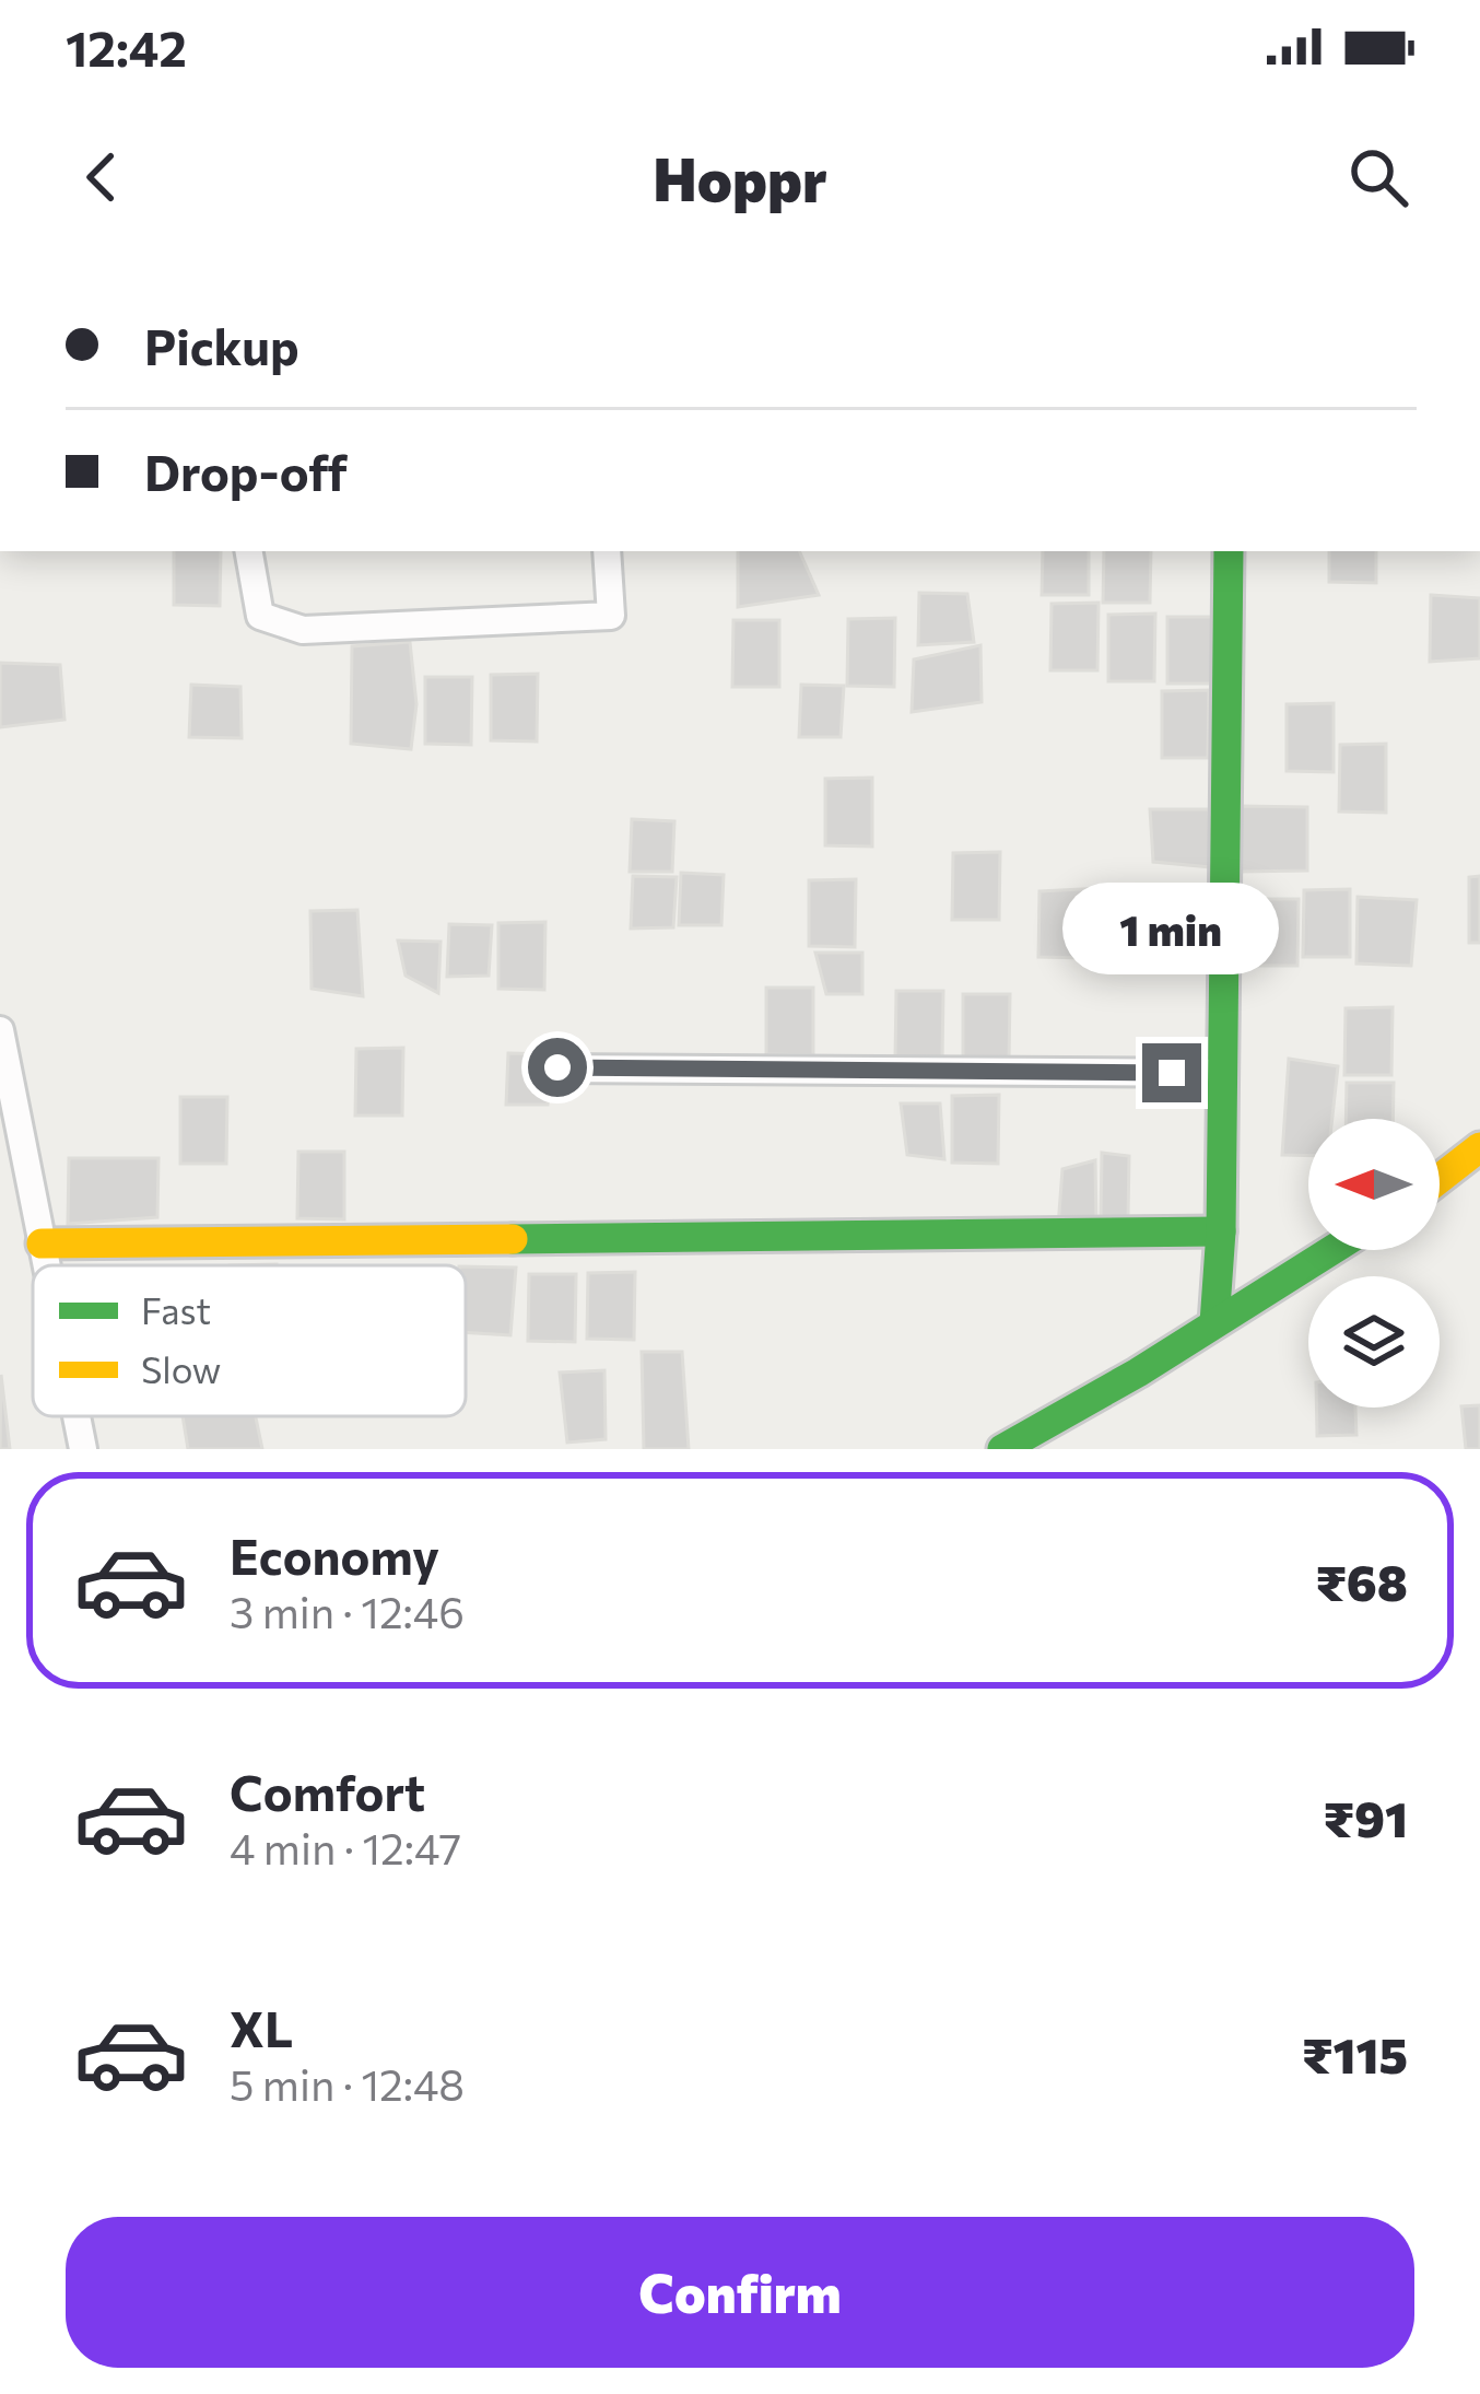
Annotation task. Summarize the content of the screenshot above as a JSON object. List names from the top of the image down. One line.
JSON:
{"legend":["Fast","Slow"],"north":"left","page":{"status":"12:42","header":"Hoppr","banner":["Pickup","Drop-off"],"bubble":"1 min","list":[{"name":"Economy","note":"3 min · 12:46","value":"₹68"},{"name":"Comfort","note":"4 min · 12:47","value":"₹91"},{"name":"XL","note":"5 min · 12:48","value":"₹115"}],"buttons":"Confirm"}}
